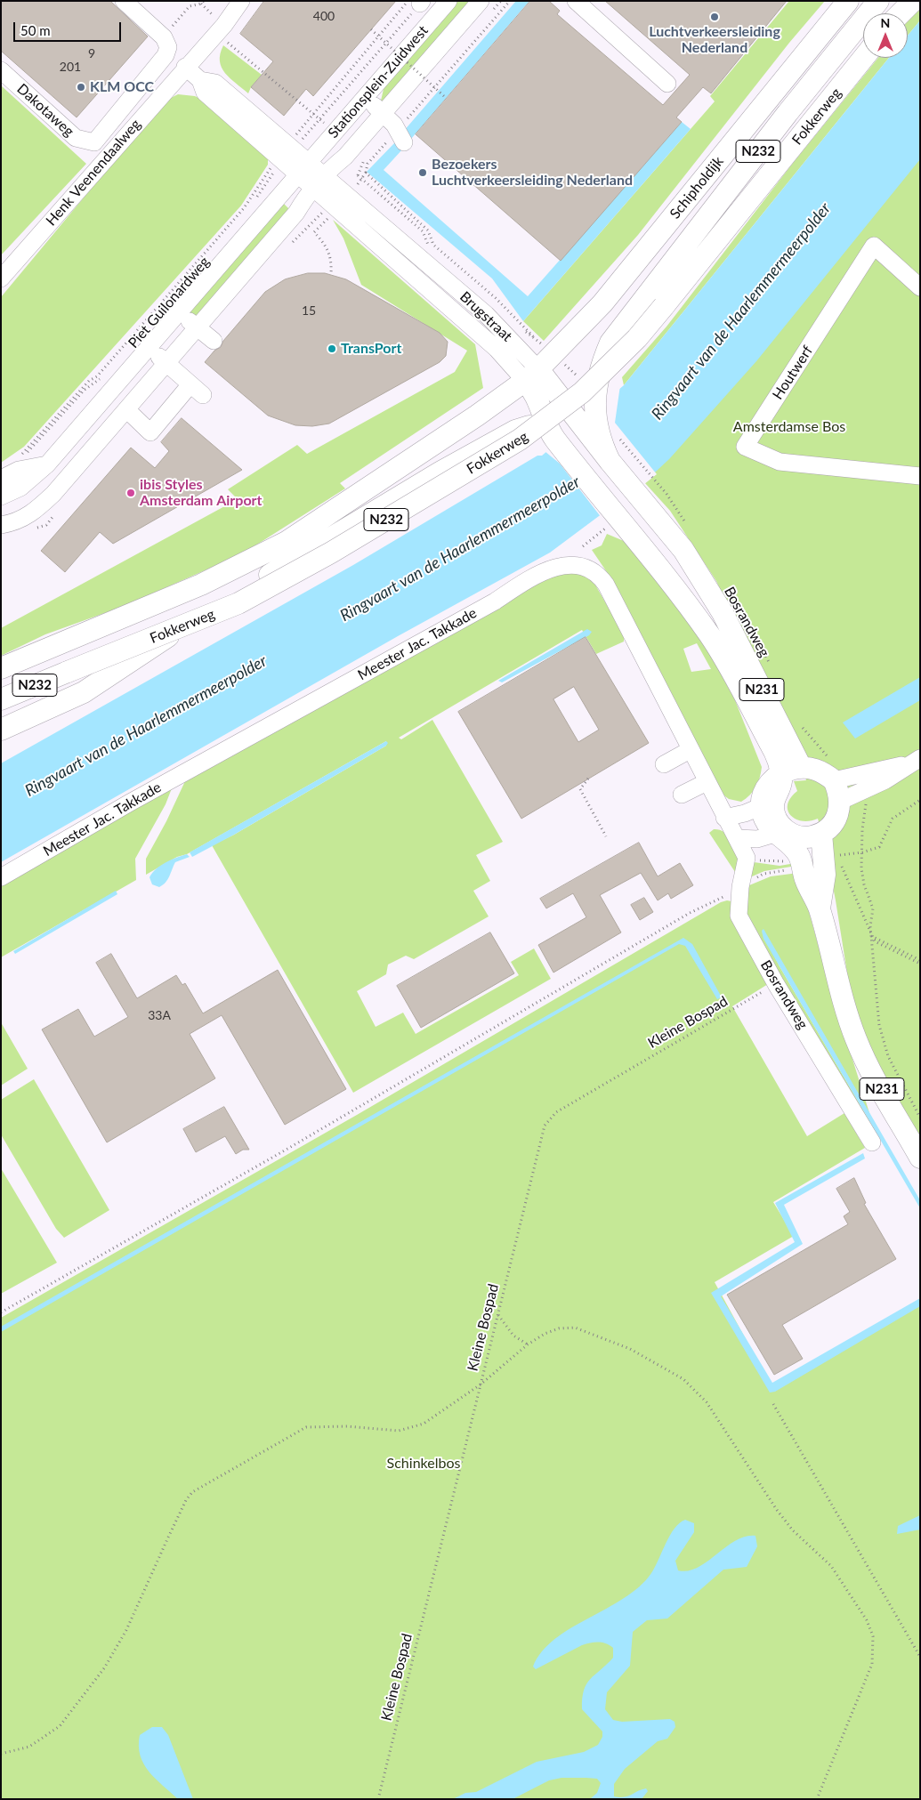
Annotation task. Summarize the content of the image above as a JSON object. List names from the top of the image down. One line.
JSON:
{"streets":{"main road":["Fokkerweg","N232","Schipholdijk","Brugstraat","Bosrandweg","N231"],"street":["Stationsplein-Zuidwest","Dakotaweg","Henk Veenendaalweg","Piet Guilonardweg","Houtwerf","Meester Jac. Takkade"],"path":["Kleine Bospad"]},"crossings":[["Stationsplein-Zuidwest","Piet Guilonardweg"],["Stationsplein-Zuidwest","Brugstraat"],["N232","Schipholdijk"],["N232","Brugstraat"],["Henk Veenendaalweg","Brugstraat"],["Schipholdijk","Brugstraat"],["Piet Guilonardweg","Brugstraat"],["Brugstraat","Bosrandweg"],["Brugstraat","N231"],["Bosrandweg","Meester Jac. Takkade"],["Bosrandweg","N231"],["Bosrandweg","Kleine Bospad"]],"water":["Ringvaart van de Haarlemmermeerpolder"],"parks":["Amsterdamse Bos","Schinkelbos"],"places":["Luchtverkeersleiding Nederland","KLM OCC","Bezoekers Luchtverkeersleiding Nederland","TransPort","ibis Styles Amsterdam Airport"],"house_numbers":["400","9","201","15","33A"],"scale_bar":"50 m","north":"top"}
